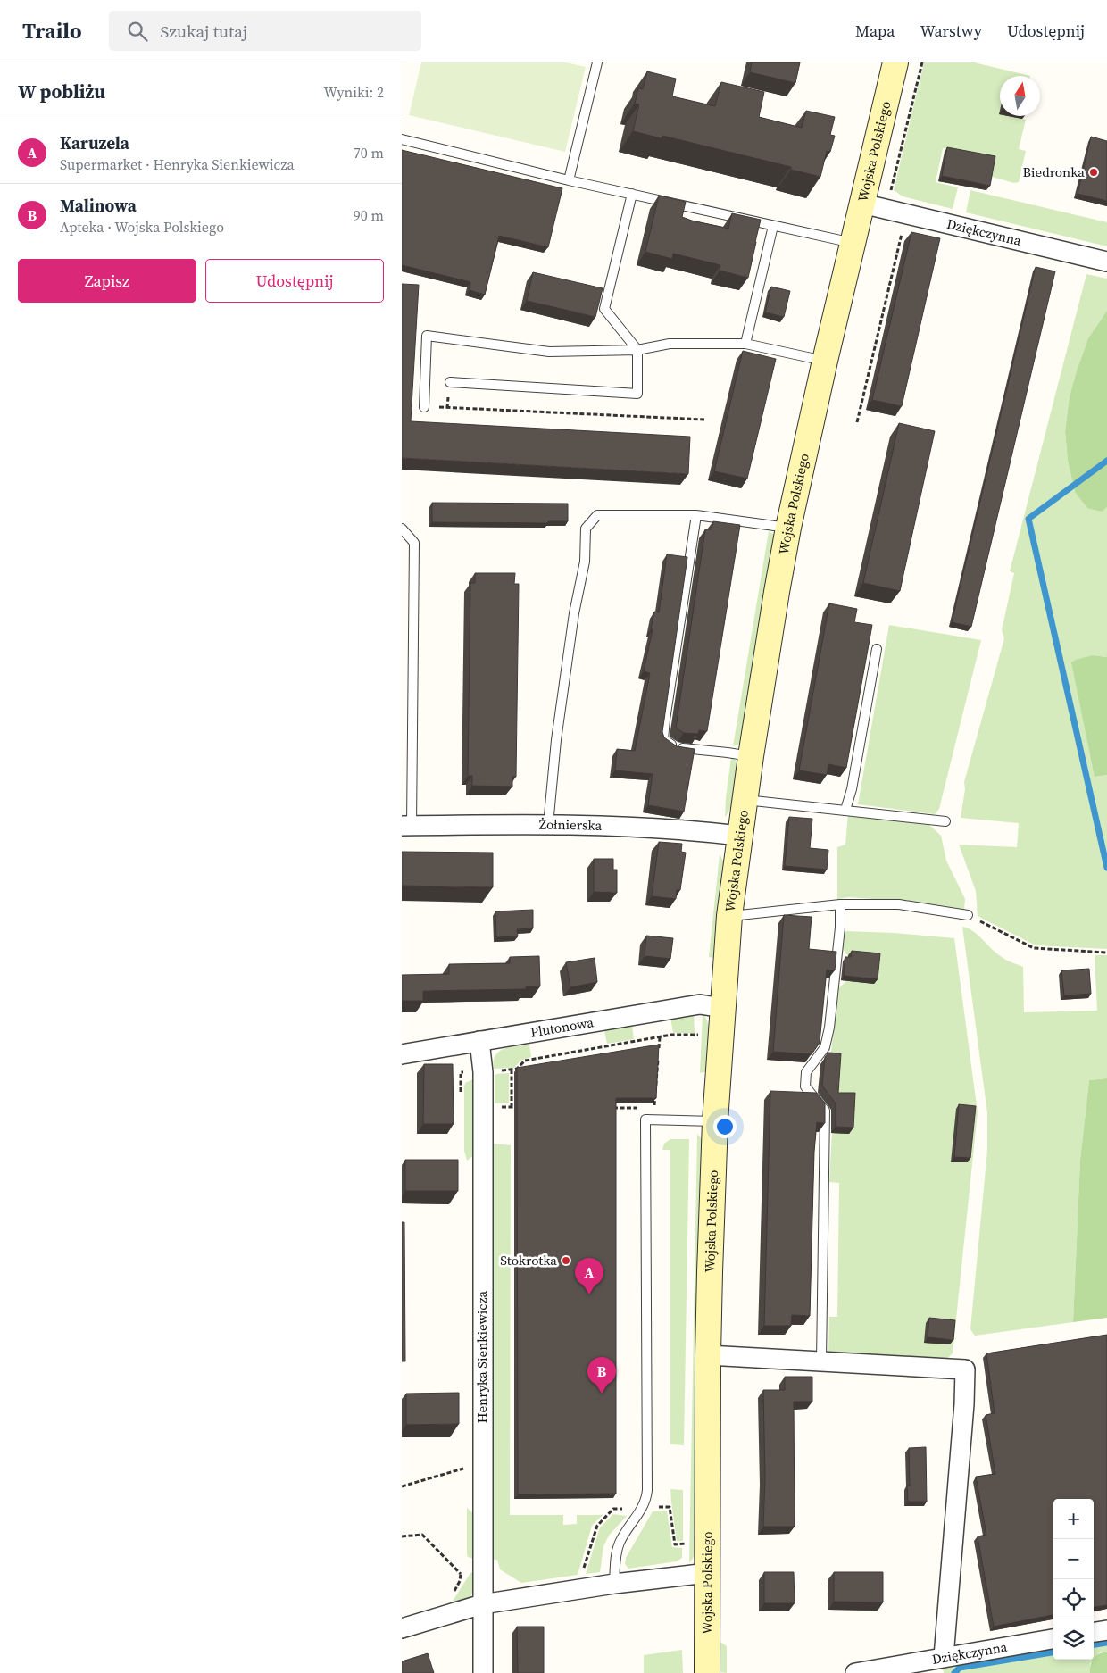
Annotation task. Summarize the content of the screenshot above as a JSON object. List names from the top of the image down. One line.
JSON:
{"streets":{"street":["Wojska Polskiego","Dziękczynna","Żołnierska","Plutonowa","Henryka Sienkiewicza"]},"crossings":[["Wojska Polskiego","Dziękczynna"],["Wojska Polskiego","Żołnierska"],["Wojska Polskiego","Plutonowa"],["Plutonowa","Henryka Sienkiewicza"]],"places":["Biedronka","Stokrotka"],"north":"top","page":{"header":"Trailo","search":"Szukaj tutaj","nav":["Mapa","Warstwy","Udostępnij"],"heading":["W pobliżu","Wyniki: 2"],"list":[{"mark":"A","name":"Karuzela","note":"Supermarket · Henryka Sienkiewicza","value":"70 m"},{"mark":"B","name":"Malinowa","note":"Apteka · Wojska Polskiego","value":"90 m"}],"buttons":["Zapisz","Udostępnij"],"pins":["A","B"],"map_buttons":["+","−"]}}
